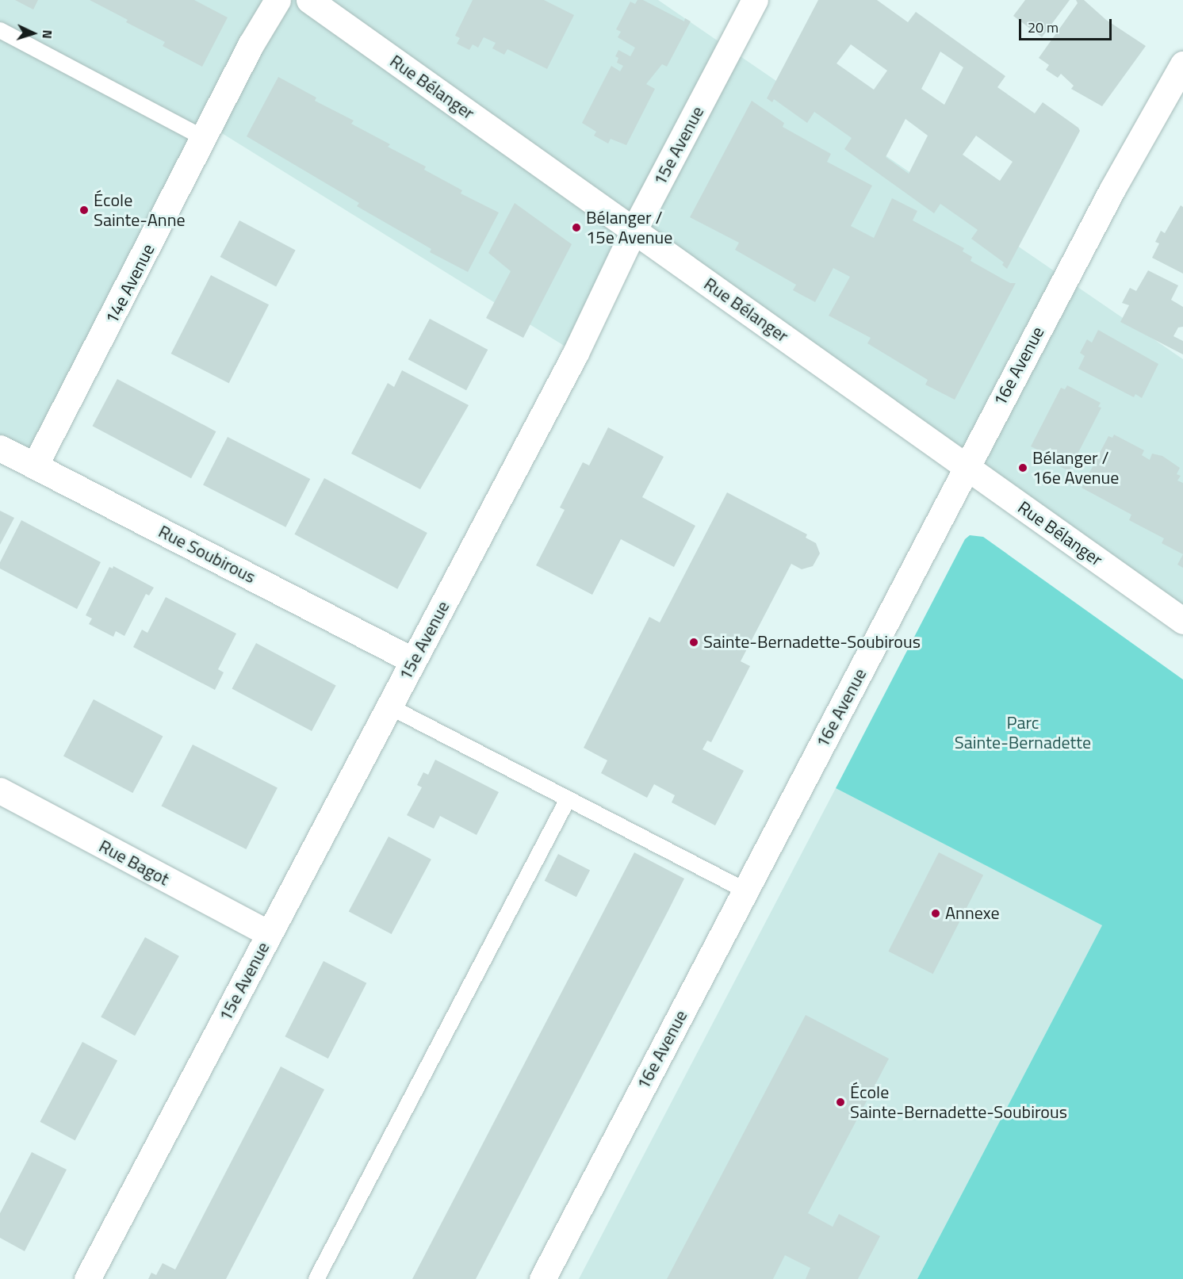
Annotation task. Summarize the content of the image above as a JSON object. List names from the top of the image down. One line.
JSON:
{"streets":{"street":["Rue Bélanger","15e Avenue","14e Avenue","16e Avenue","Rue Soubirous","Rue Bagot"]},"crossings":[["Rue Bélanger","15e Avenue"],["Rue Bélanger","16e Avenue"],["15e Avenue","Rue Soubirous"],["15e Avenue","Rue Bagot"],["14e Avenue","Rue Soubirous"]],"parks":["Parc Sainte-Bernadette"],"places":["École Sainte-Anne","Bélanger / 15e Avenue","Bélanger / 16e Avenue","Sainte-Bernadette-Soubirous","Annexe","École Sainte-Bernadette-Soubirous"],"scale_bar":"20 m","north":"right"}
